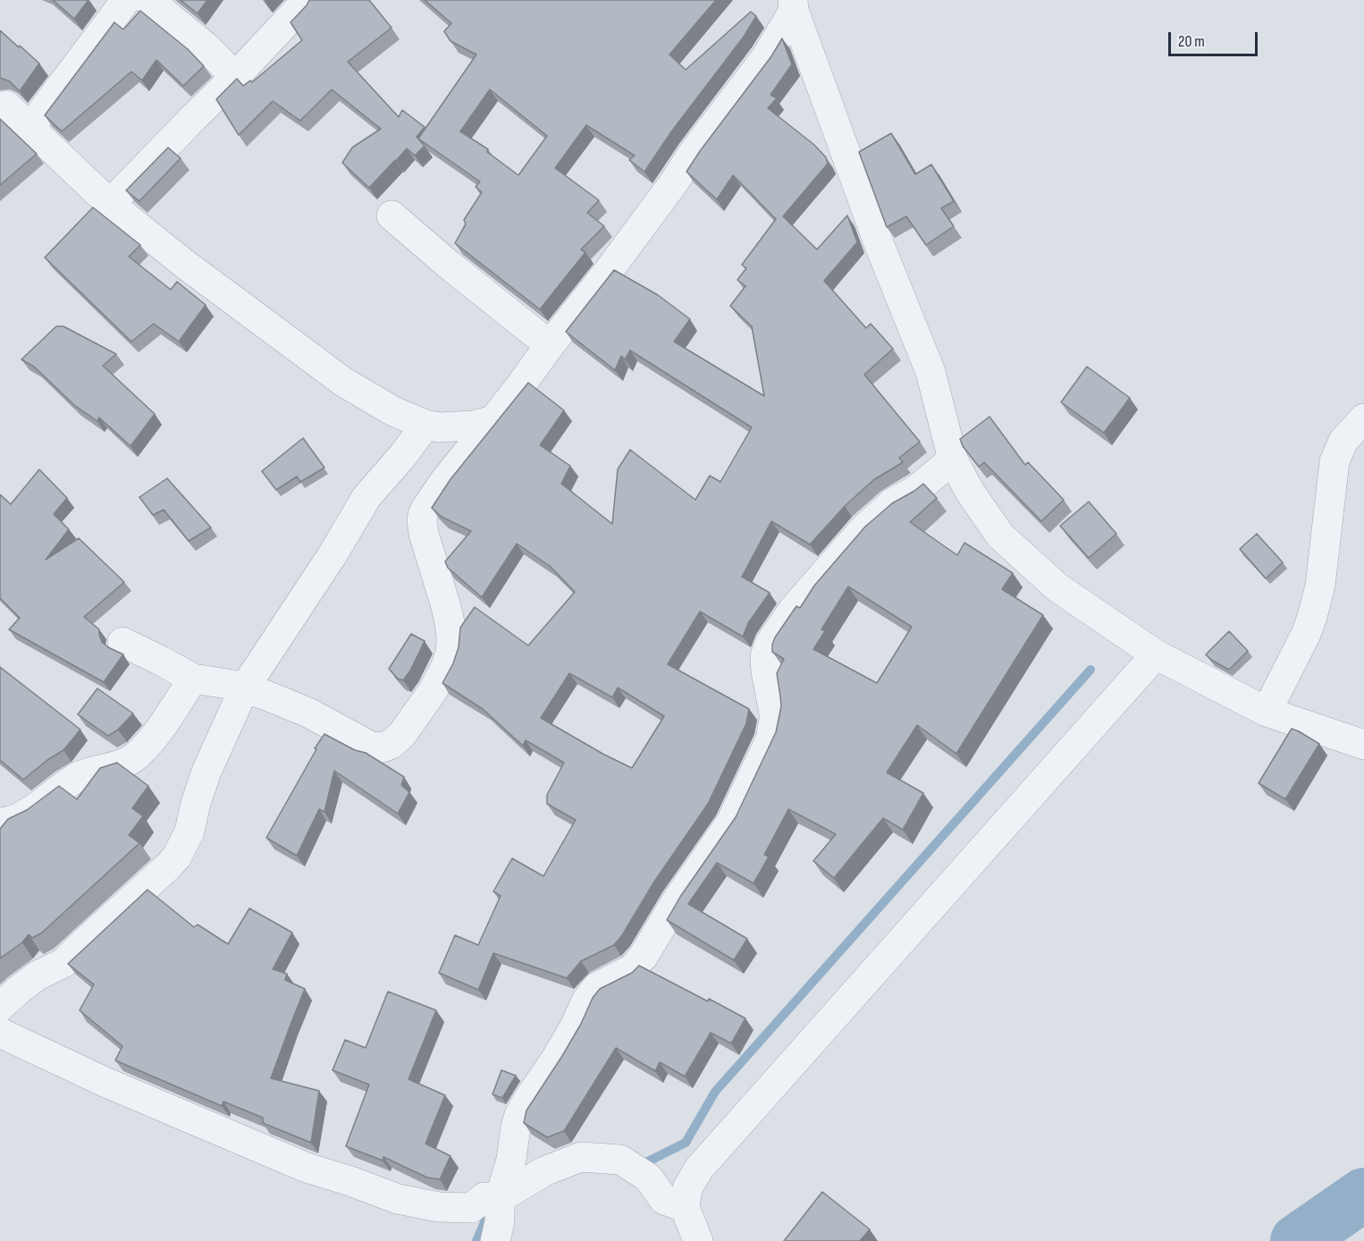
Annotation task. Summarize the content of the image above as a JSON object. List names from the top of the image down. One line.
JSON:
{"scale_bar":"20 m"}
